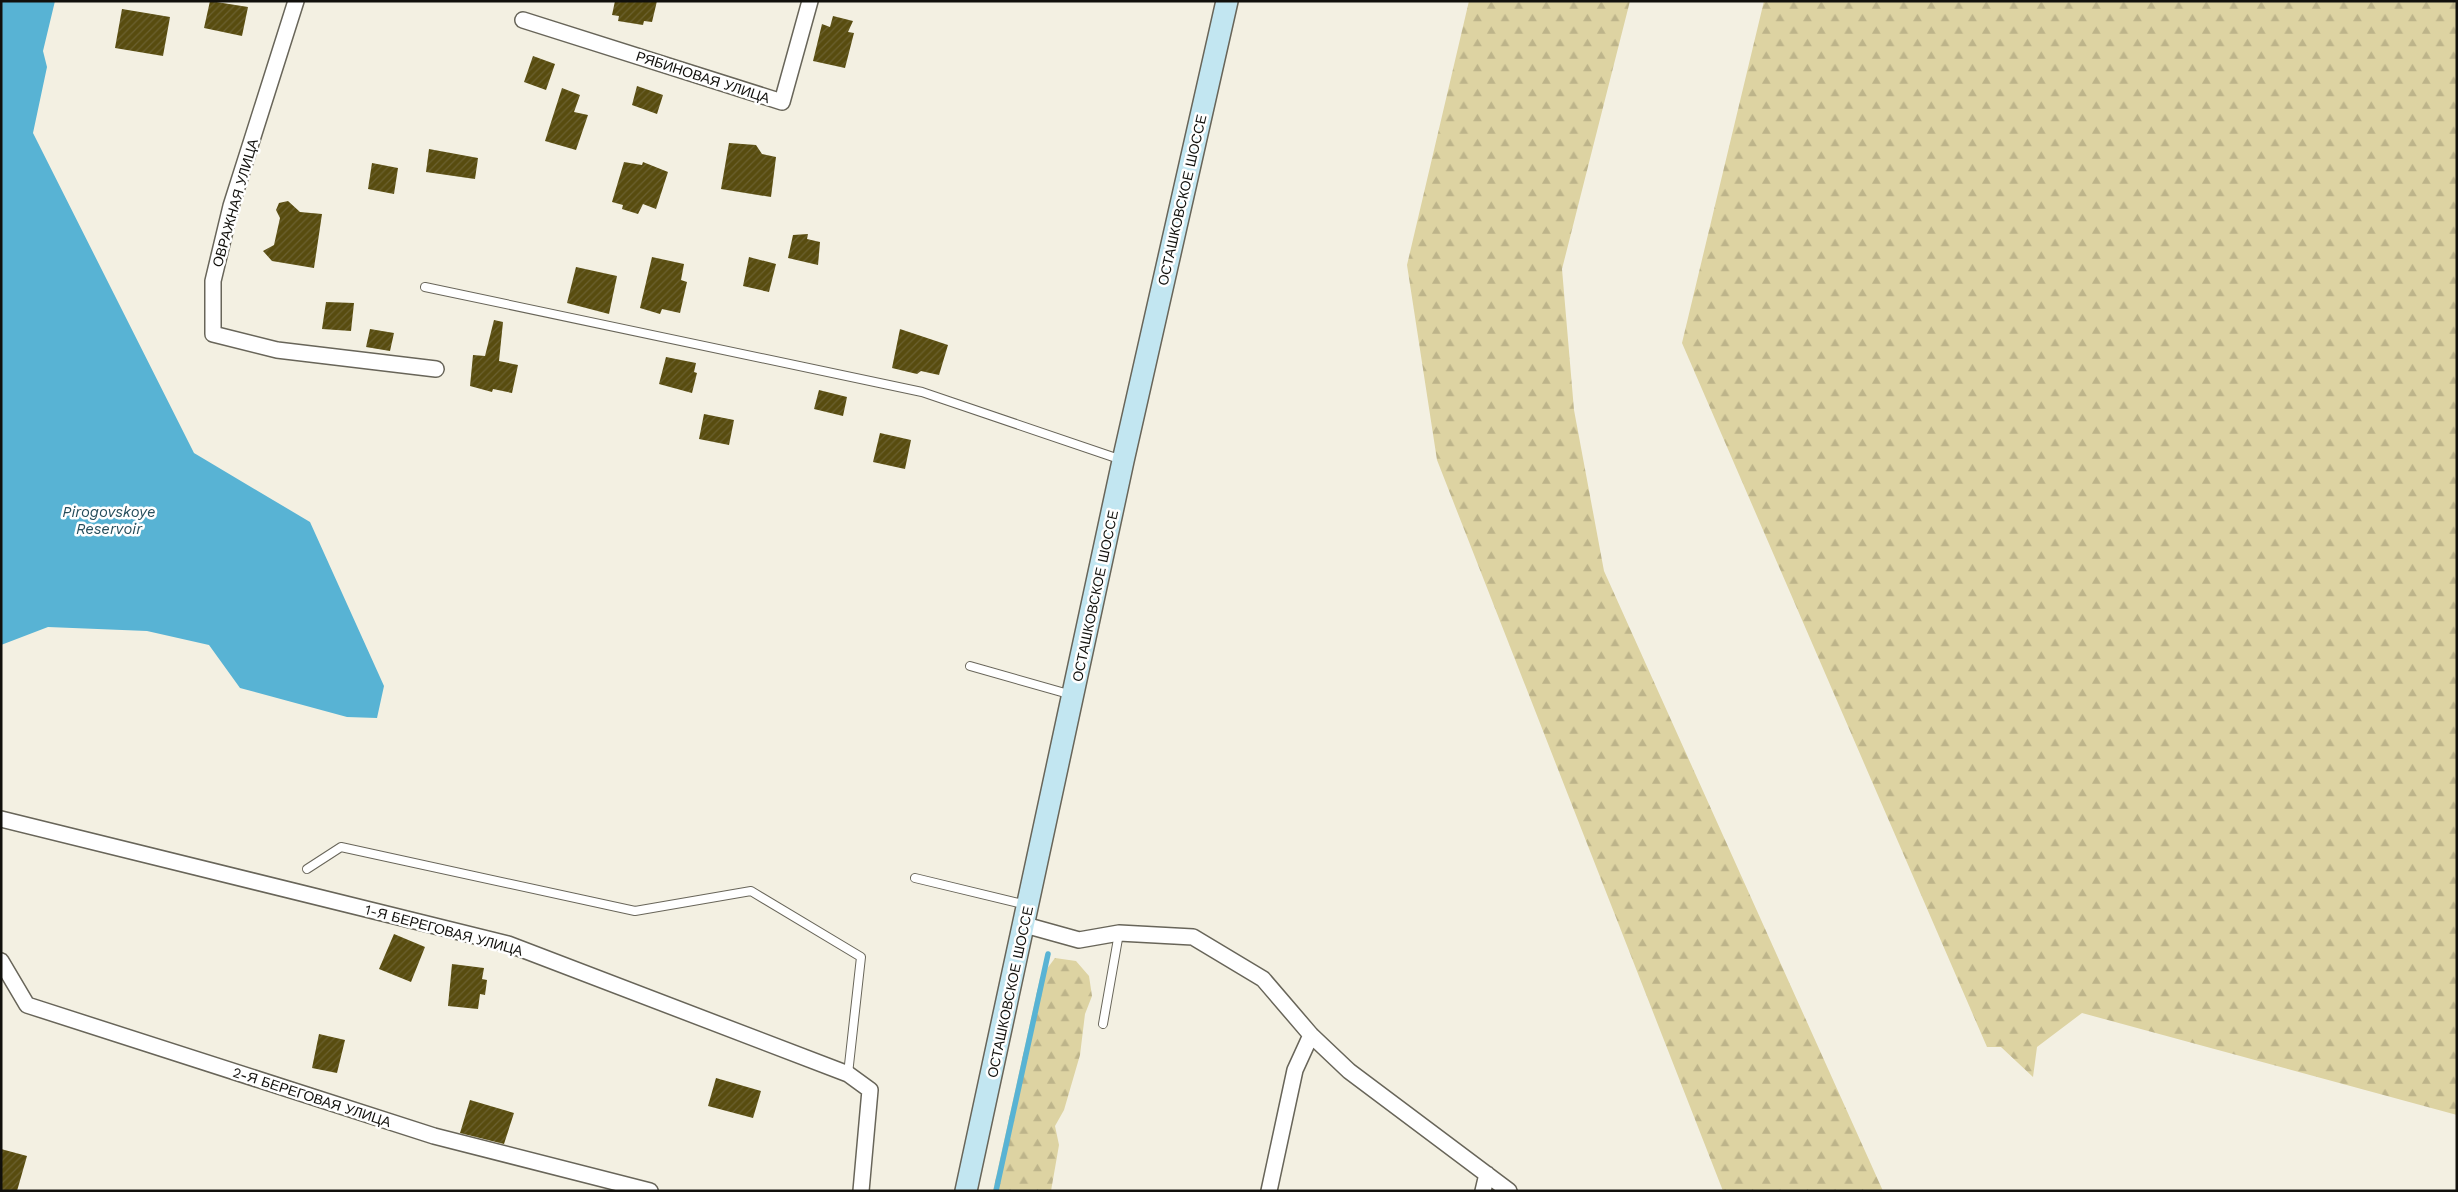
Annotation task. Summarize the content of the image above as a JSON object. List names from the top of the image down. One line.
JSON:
{"streets":{"main road":["ОСТАШКОВСКОЕ ШОССЕ"],"street":["РЯБИНОВАЯ УЛИЦА","ОВРАЖНАЯ УЛИЦА","1-Я БЕРЕГОВАЯ УЛИЦА","2-Я БЕРЕГОВАЯ УЛИЦА"]},"water":["Pirogovskoye Reservoir"]}
